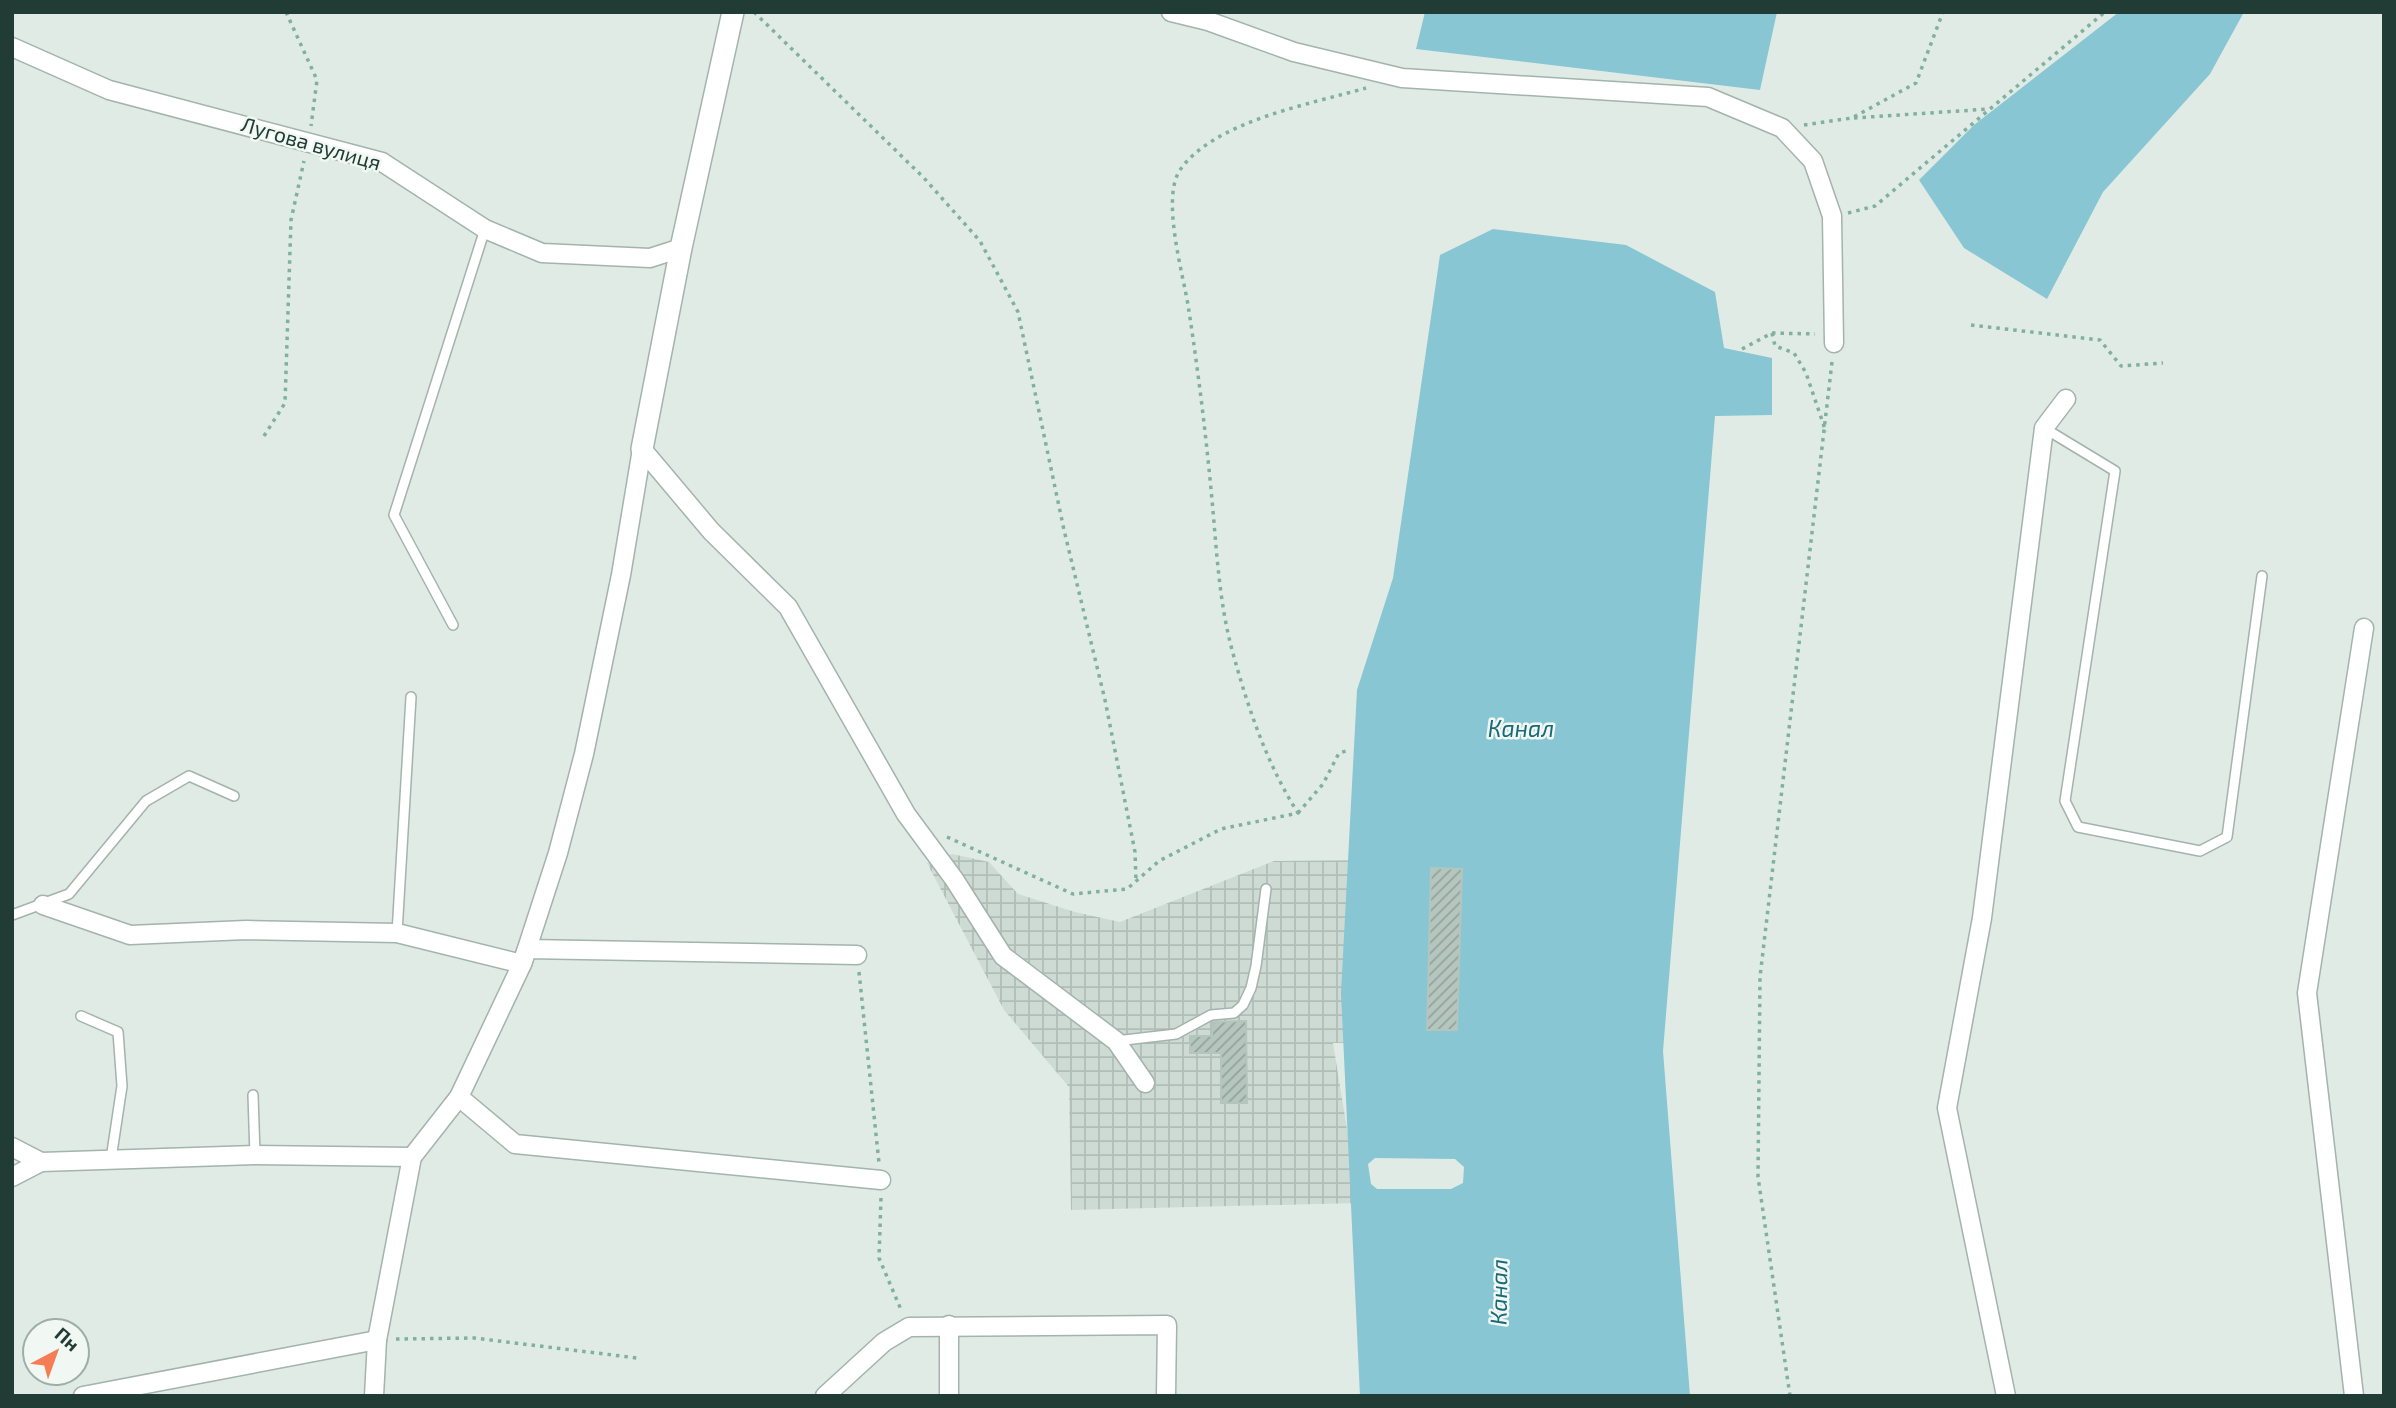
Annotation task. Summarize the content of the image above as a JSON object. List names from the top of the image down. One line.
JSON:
{"streets":{"street":["Лугова вулиця"]},"water":["Канал"],"north":"top right"}
